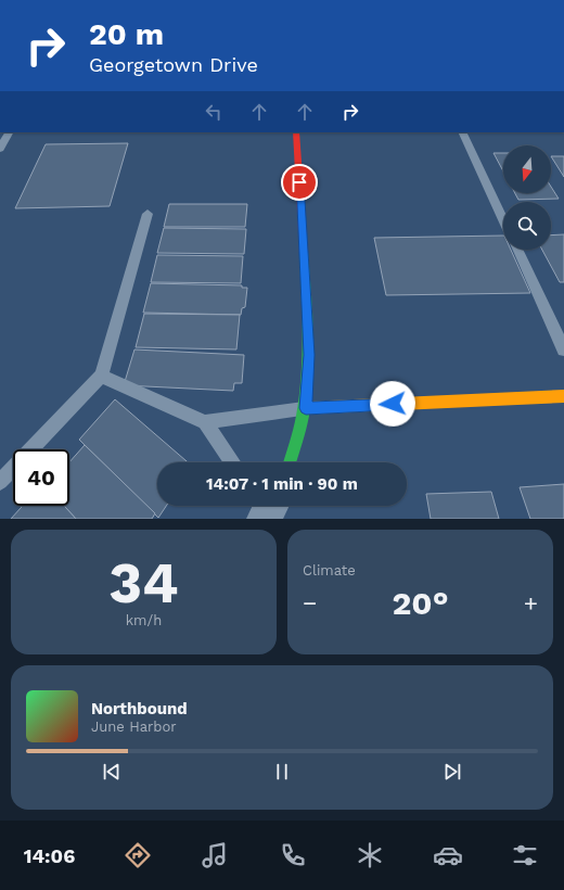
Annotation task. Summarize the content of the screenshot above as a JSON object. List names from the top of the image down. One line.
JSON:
{"north":"bottom","page":{"turn":["20 m","Georgetown Drive"],"limit":"40","trip":"14:07 · 1 min · 90 m","tile":[["34","km/h"],"Climate"],"heat":["−","20°","+"],"song":["Northbound","June Harbor"],"tabs":"14:06"}}
